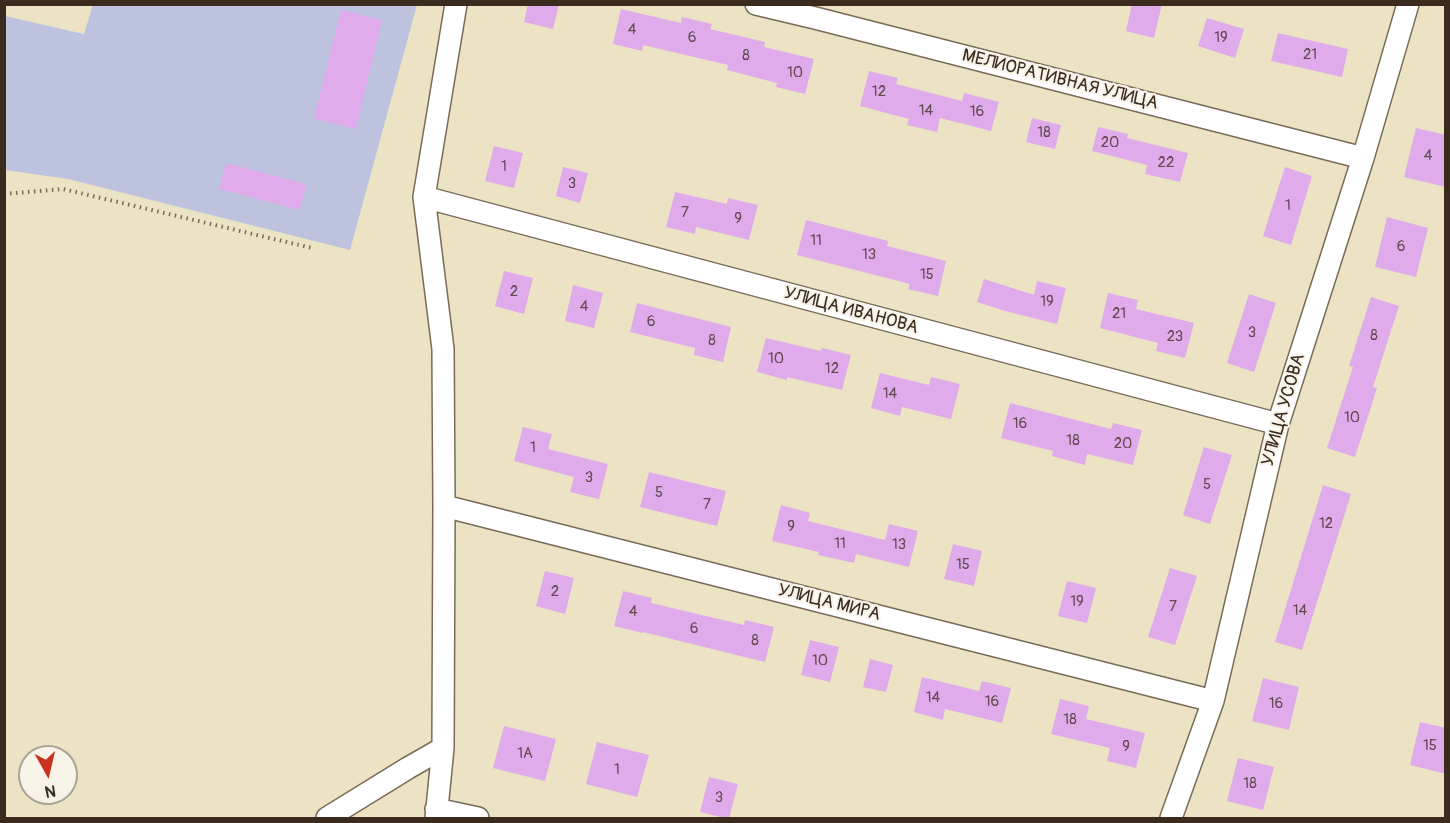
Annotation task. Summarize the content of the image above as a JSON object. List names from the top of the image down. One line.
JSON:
{"streets":{"street":["МЕЛИОРАТИВНАЯ УЛИЦА","УЛИЦА ИВАНОВА","УЛИЦА УСОВА","УЛИЦА МИРА"]},"crossings":[["МЕЛИОРАТИВНАЯ УЛИЦА","УЛИЦА УСОВА"],["УЛИЦА ИВАНОВА","УЛИЦА УСОВА"],["УЛИЦА УСОВА","УЛИЦА МИРА"]],"house_numbers":["4","6","19","21","8","10","12","14","16","18","20","4","22","1","3","1","7","9","11","6","13","15","2","19","4","21","6","3","8","23","8","10","12","14","10","16","18","20","1","3","5","5","7","12","9","11","13","15","2","19","7","14","4","6","8","10","14","16","16","18","15","9","1А","1","18","3"],"north":"bottom"}
